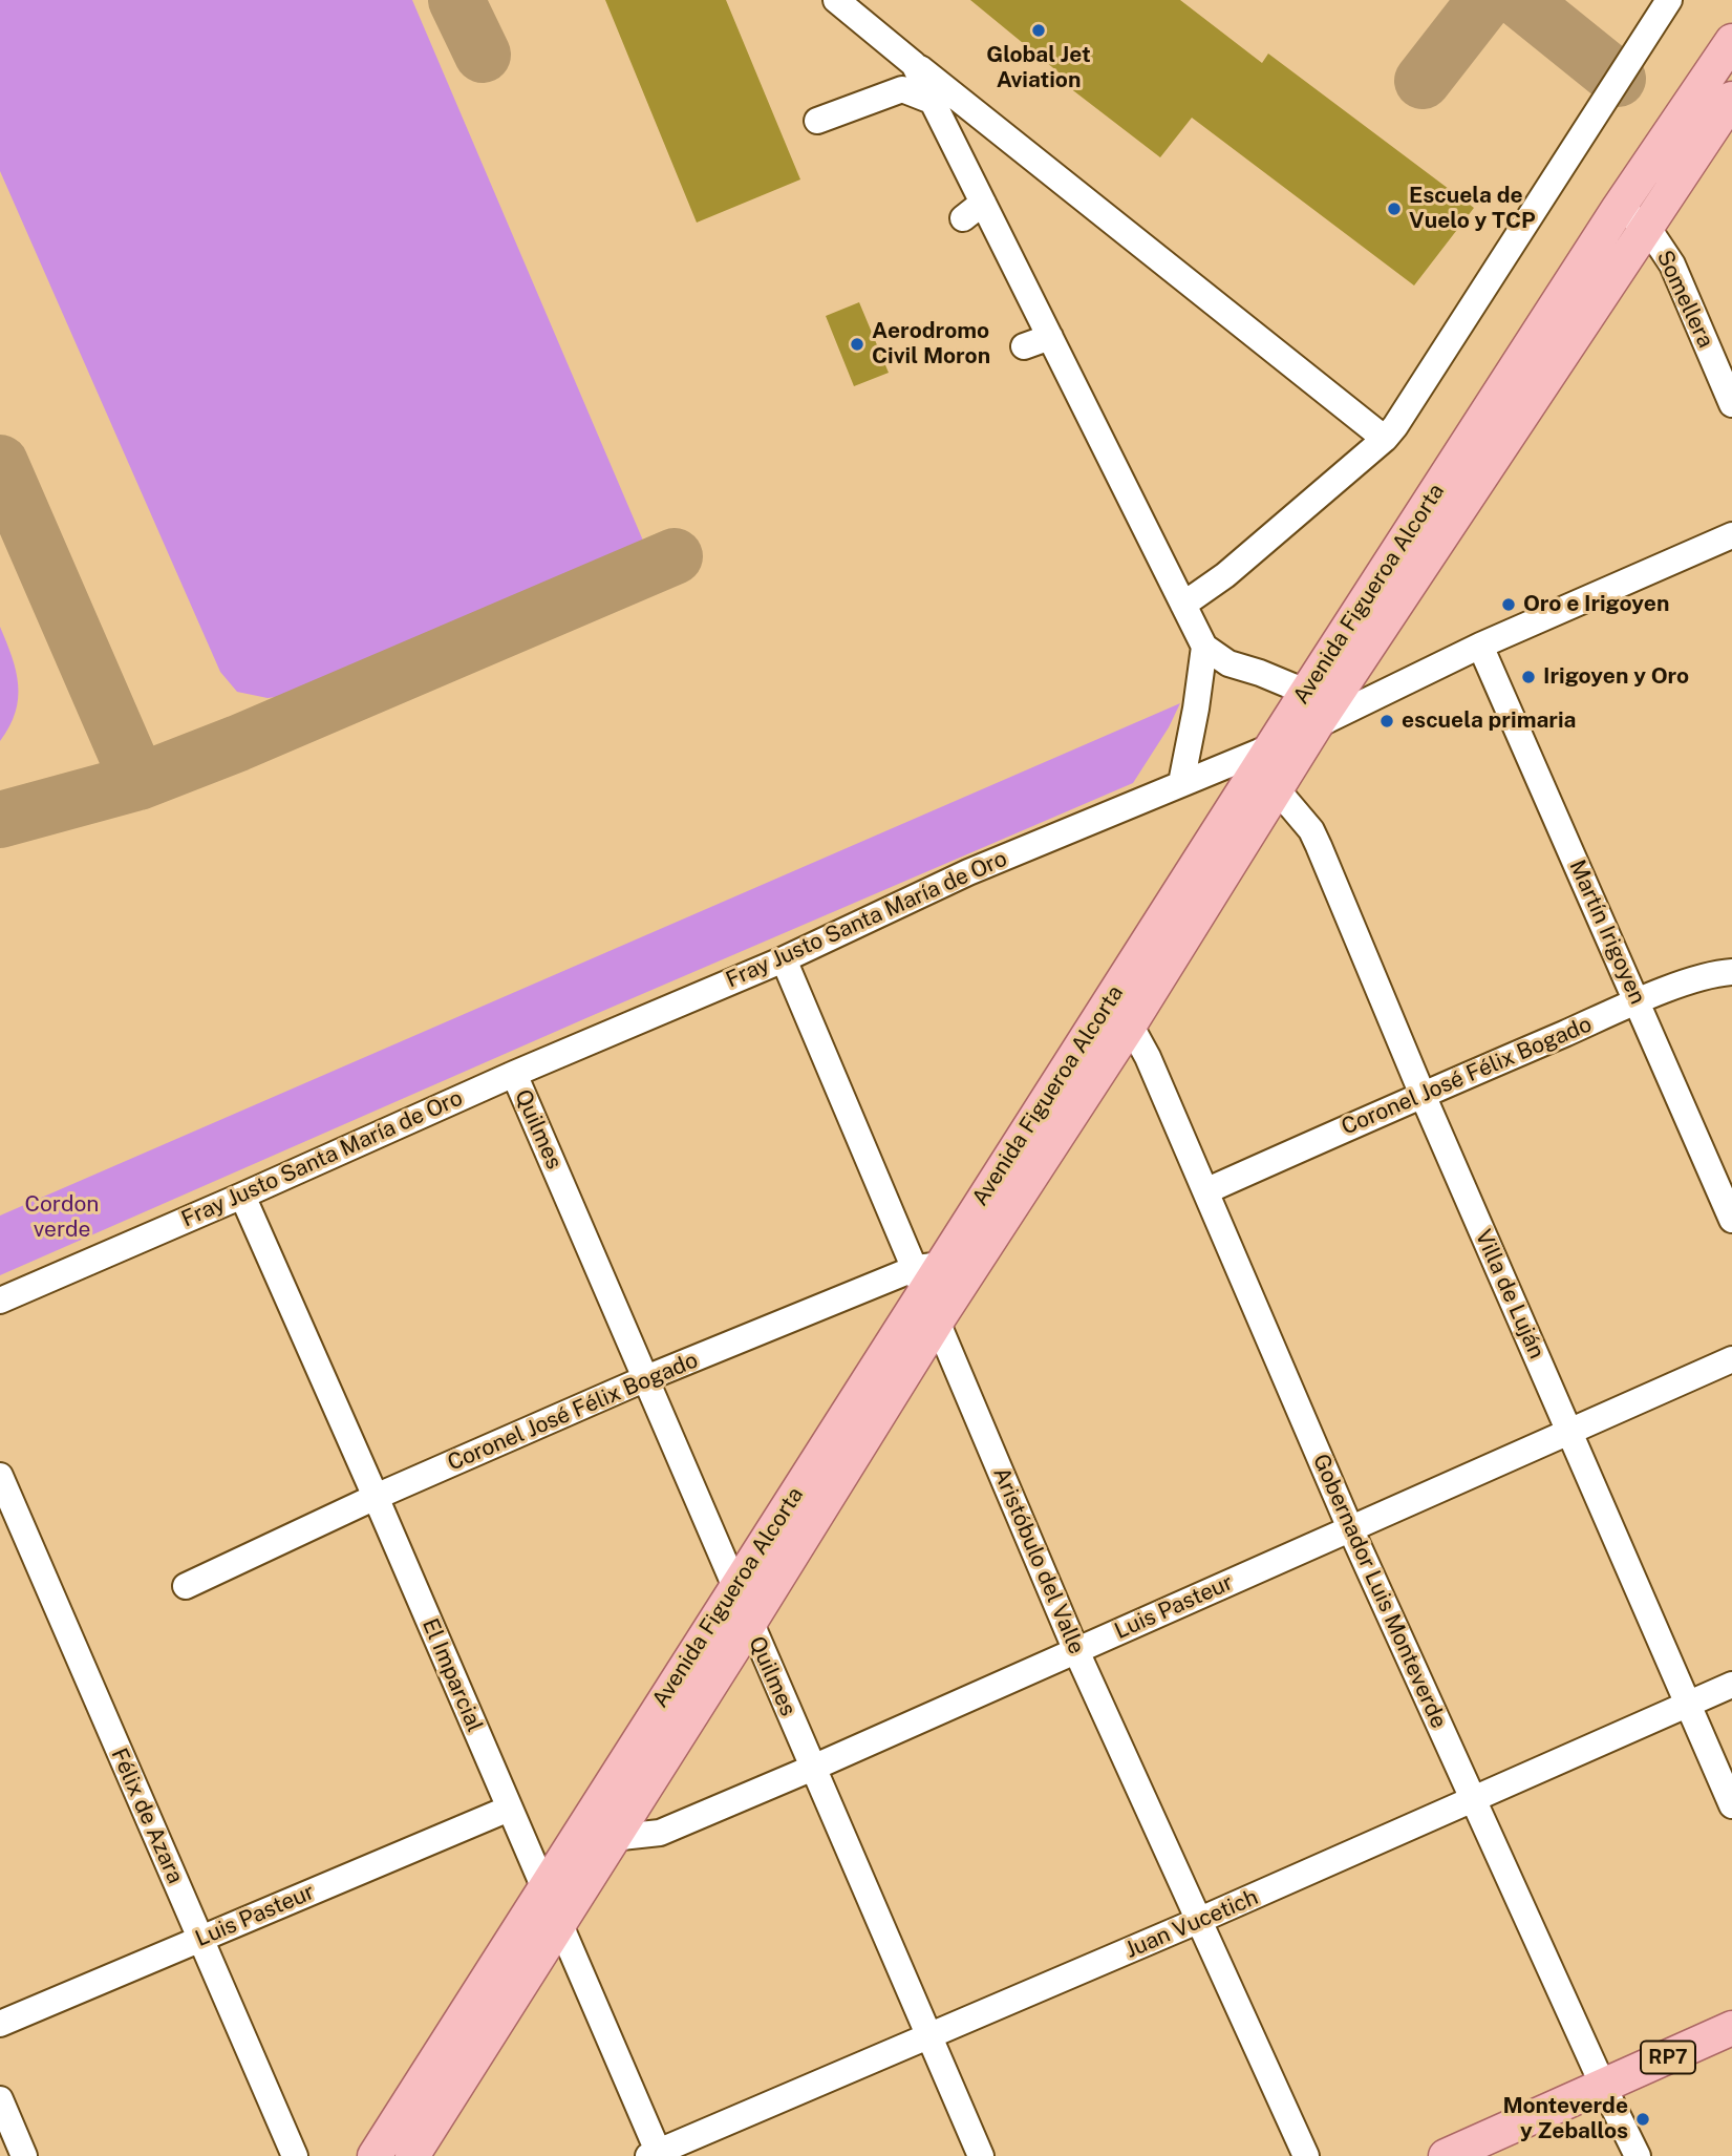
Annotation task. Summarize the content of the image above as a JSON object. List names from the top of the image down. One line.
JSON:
{"streets":{"main road":["Avenida Figueroa Alcorta","RP7"],"street":["Somellera","Fray Justo Santa María de Oro","Martín Irigoyen","Coronel José Félix Bogado","Quilmes","Villa de Luján","Aristóbulo del Valle","Gobernador Luis Monteverde","Luis Pasteur","El Imparcial","Félix de Azara","Juan Vucetich"]},"crossings":[["Somellera","Avenida Figueroa Alcorta"],["Avenida Figueroa Alcorta","Fray Justo Santa María de Oro"],["Avenida Figueroa Alcorta","Coronel José Félix Bogado"],["Avenida Figueroa Alcorta","Quilmes"],["Avenida Figueroa Alcorta","Villa de Luján"],["Avenida Figueroa Alcorta","Aristóbulo del Valle"],["Avenida Figueroa Alcorta","Gobernador Luis Monteverde"],["Avenida Figueroa Alcorta","Luis Pasteur"],["Avenida Figueroa Alcorta","El Imparcial"],["Fray Justo Santa María de Oro","Quilmes"],["Fray Justo Santa María de Oro","Aristóbulo del Valle"],["Fray Justo Santa María de Oro","El Imparcial"],["Martín Irigoyen","Coronel José Félix Bogado"],["Coronel José Félix Bogado","Quilmes"],["Coronel José Félix Bogado","Villa de Luján"],["Coronel José Félix Bogado","Aristóbulo del Valle"],["Coronel José Félix Bogado","Gobernador Luis Monteverde"],["Coronel José Félix Bogado","El Imparcial"],["Quilmes","Luis Pasteur"],["Quilmes","Juan Vucetich"],["Villa de Luján","Luis Pasteur"],["Villa de Luján","Juan Vucetich"],["Aristóbulo del Valle","Luis Pasteur"],["Aristóbulo del Valle","Juan Vucetich"],["Gobernador Luis Monteverde","Luis Pasteur"],["Gobernador Luis Monteverde","Juan Vucetich"],["Gobernador Luis Monteverde","RP7"],["Luis Pasteur","El Imparcial"],["Luis Pasteur","Félix de Azara"],["El Imparcial","Juan Vucetich"]],"parks":["Cordon verde"],"places":["Global Jet Aviation","Escuela de Vuelo y TCP","Aerodromo Civil Moron","Oro e Irigoyen","Irigoyen y Oro","escuela primaria","Monteverde y Zeballos"]}
